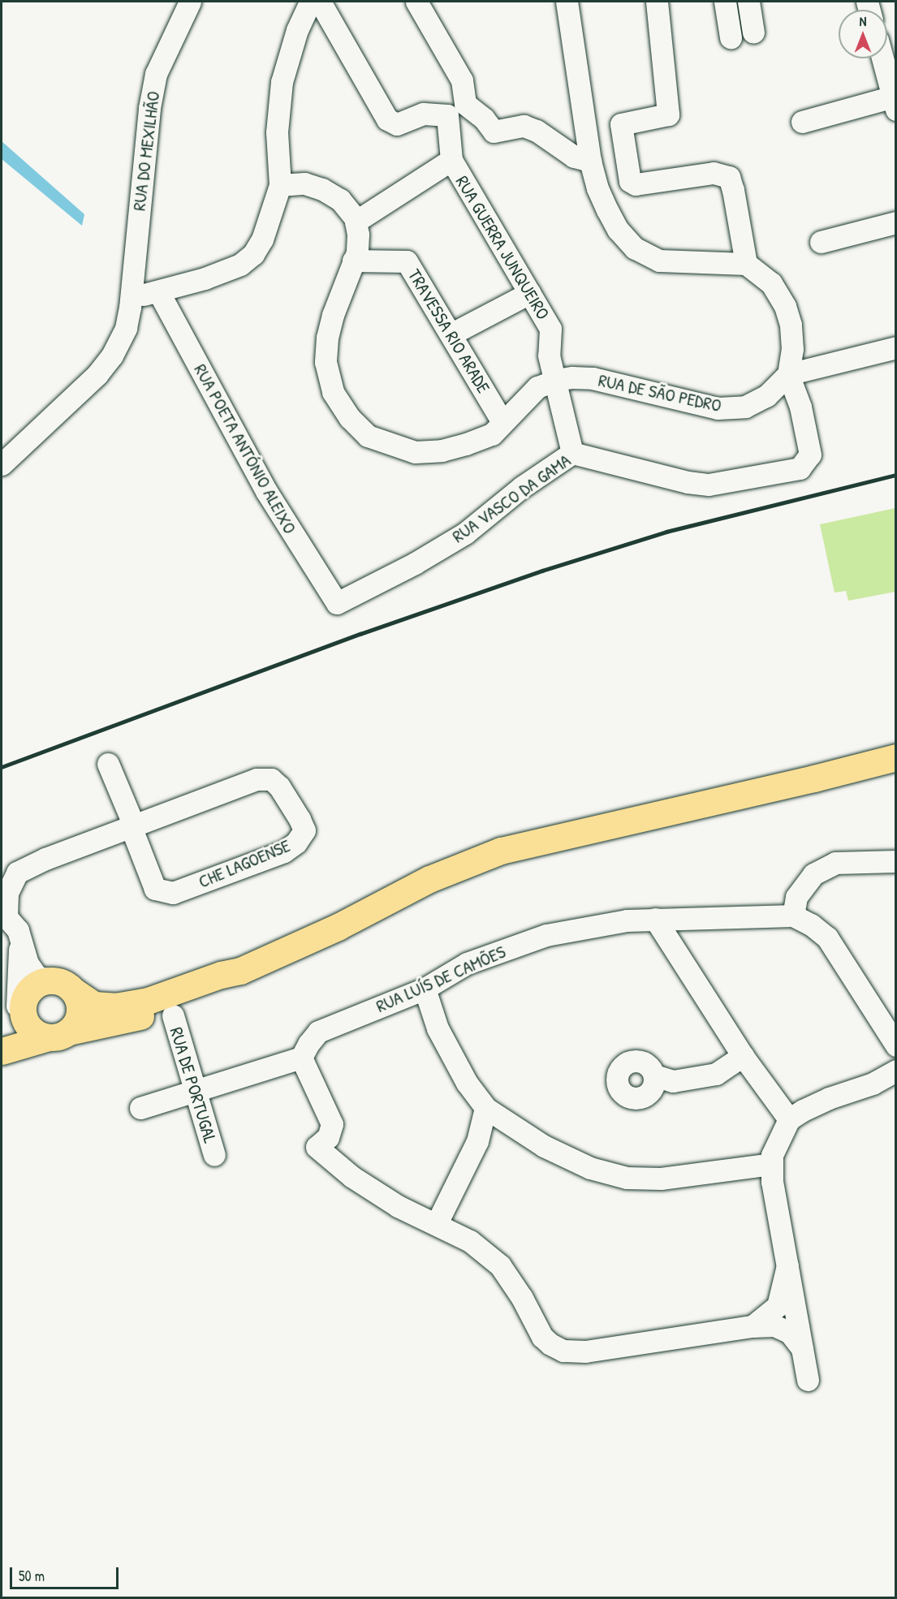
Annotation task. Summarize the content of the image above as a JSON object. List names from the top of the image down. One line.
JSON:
{"streets":{"street":["RUA DO MEXILHÃO","RUA GUERRA JUNQUEIRO","TRAVESSA RIO ARADE","RUA DE SÃO PEDRO","RUA POETA ANTÓNIO ALEIXO","RUA VASCO DA GAMA","CHE LAGOENSE","RUA LUÍS DE CAMÕES","RUA DE PORTUGAL"]},"crossings":[["RUA GUERRA JUNQUEIRO","RUA DE SÃO PEDRO"],["RUA GUERRA JUNQUEIRO","RUA VASCO DA GAMA"],["TRAVESSA RIO ARADE","RUA DE SÃO PEDRO"],["RUA DE SÃO PEDRO","RUA VASCO DA GAMA"],["RUA POETA ANTÓNIO ALEIXO","RUA VASCO DA GAMA"]],"scale_bar":"50 m","north":"top"}
